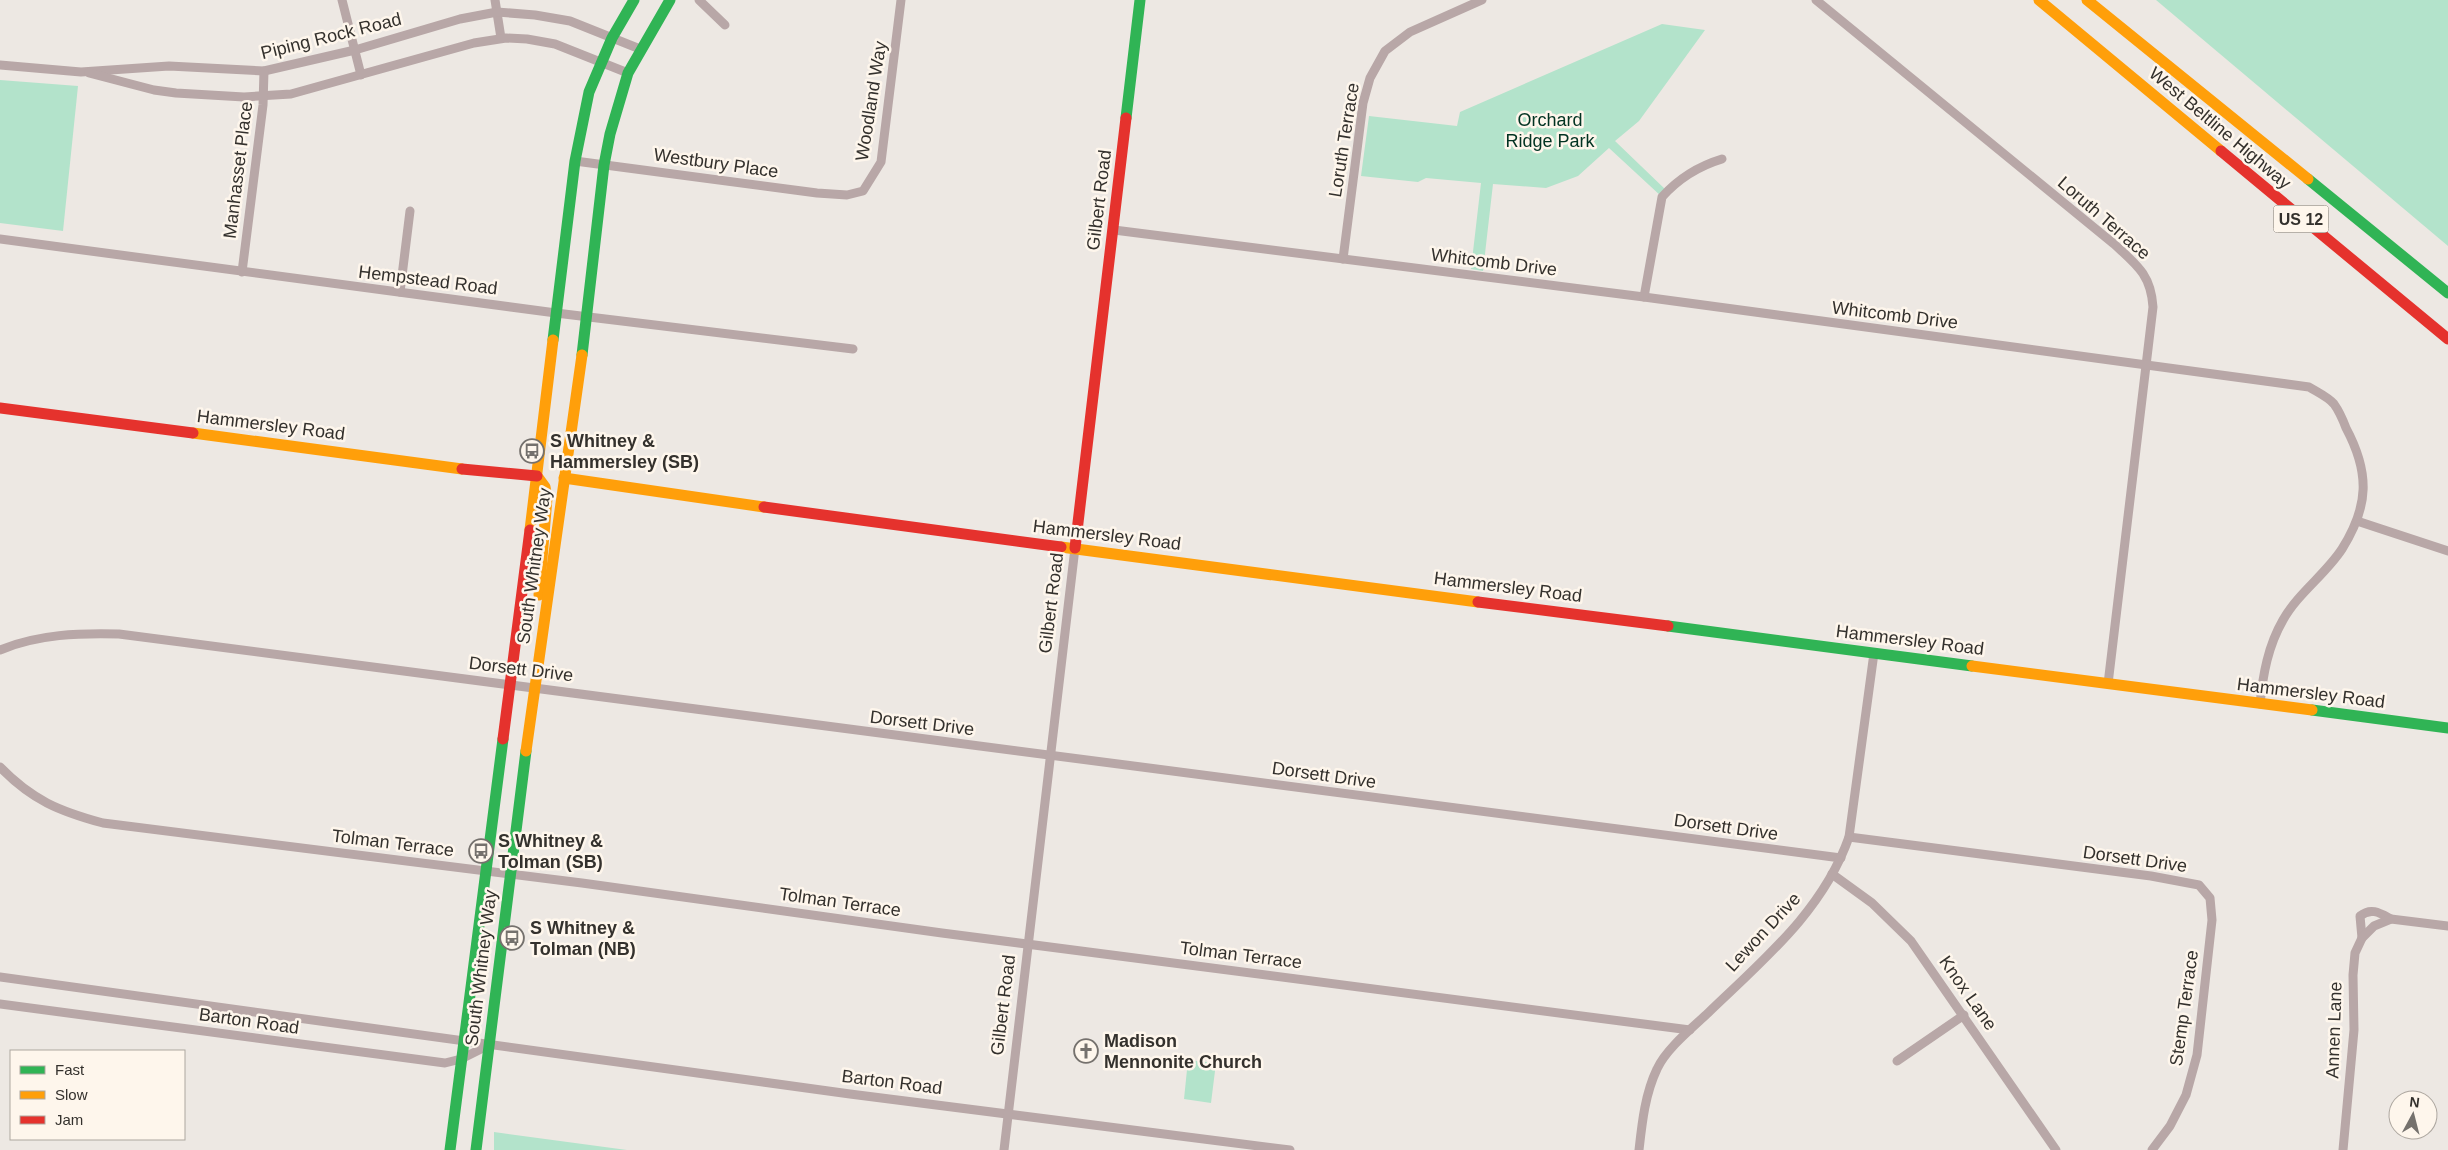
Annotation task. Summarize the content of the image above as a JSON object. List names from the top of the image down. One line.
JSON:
{"streets":{"main road":["West Beltline Highway","Gilbert Road","US 12","Hammersley Road","South Whitney Way"],"street":["Piping Rock Road","Woodland Way","Loruth Terrace","Westbury Place","Manhasset Place","Whitcomb Drive","Hempstead Road","Dorsett Drive","Tolman Terrace","Lewon Drive","Knox Lane","Stemp Terrace","Barton Road","Annen Lane"]},"crossings":[["Piping Rock Road","Manhasset Place"],["Piping Rock Road","South Whitney Way"],["Woodland Way","Westbury Place"],["Loruth Terrace","Whitcomb Drive"],["Loruth Terrace","Hammersley Road"],["Westbury Place","South Whitney Way"],["Manhasset Place","Hempstead Road"],["Gilbert Road","Whitcomb Drive"],["Gilbert Road","Hammersley Road"],["Gilbert Road","Dorsett Drive"],["Gilbert Road","Tolman Terrace"],["Gilbert Road","Barton Road"],["Whitcomb Drive","Hammersley Road"],["Hempstead Road","South Whitney Way"],["Hammersley Road","South Whitney Way"],["Hammersley Road","Lewon Drive"],["South Whitney Way","Dorsett Drive"],["South Whitney Way","Tolman Terrace"],["South Whitney Way","Barton Road"],["Dorsett Drive","Lewon Drive"],["Dorsett Drive","Stemp Terrace"],["Tolman Terrace","Lewon Drive"],["Lewon Drive","Knox Lane"]],"parks":["Orchard Ridge Park"],"places":{"bus stop":["S Whitney & Hammersley (SB)","S Whitney & Tolman (SB)","S Whitney & Tolman (NB)"],"church":["Madison Mennonite Church"]},"legend":["Fast","Slow","Jam"],"north":"top"}
